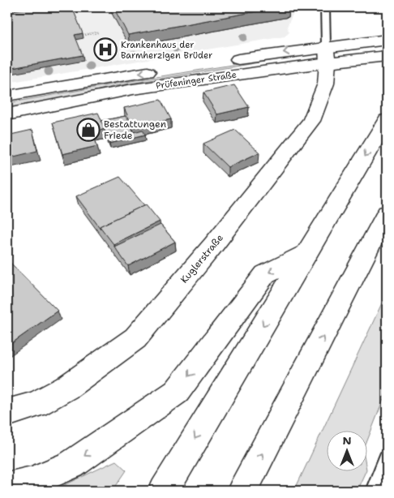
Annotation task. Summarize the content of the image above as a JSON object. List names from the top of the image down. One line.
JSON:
{"streets":{"main road":["Prüfeninger Straße","Kuglerstraße"]},"crossings":[["Prüfeninger Straße","Kuglerstraße"]],"places":{"hospital":["Krankenhaus der Barmherzigen Brüder"],"shop":["Bestattungen Friede"]},"north":"top"}
